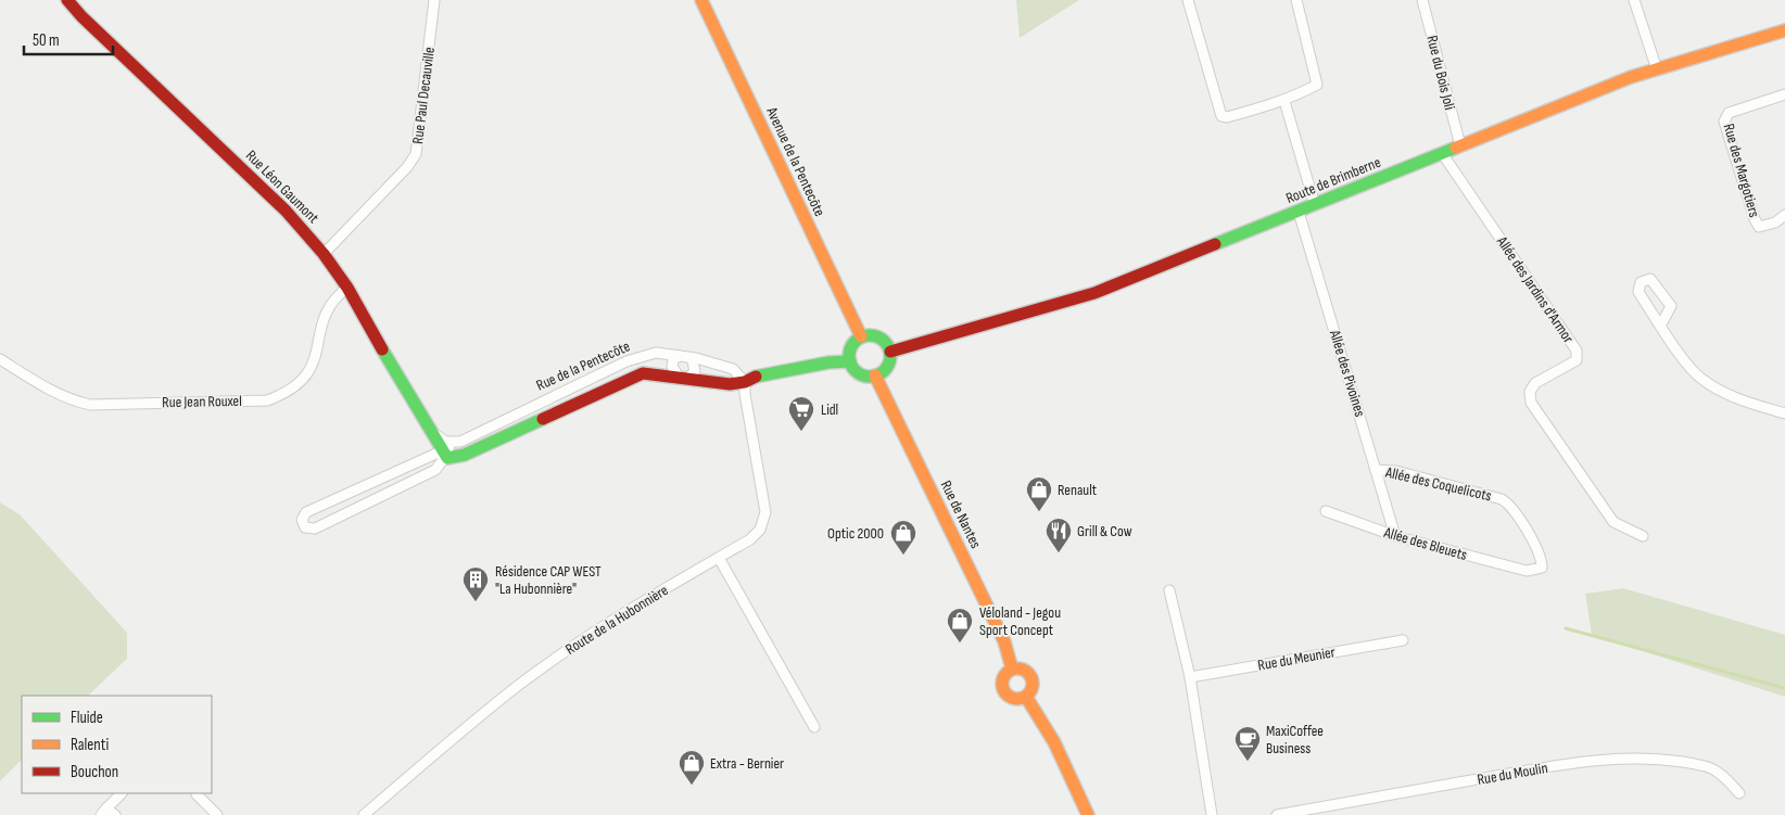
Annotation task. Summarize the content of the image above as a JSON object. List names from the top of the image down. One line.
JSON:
{"streets":{"street":["Rue du Bois Joli","Rue Paul Decauville","Avenue de la Pentecôte","Rue des Margotiers","Route de Brimberne","Rue Léon Gaumont","Allée des Jardins d'Armor","Rue de la Pentecôte","Allée des Pivoines","Rue Jean Rouxel","Allée des Coquelicots","Rue de Nantes","Allée des Bleuets","Route de la Hubonnière","Rue du Meunier","Rue du Moulin"]},"crossings":[["Rue du Bois Joli","Route de Brimberne"],["Rue Paul Decauville","Rue Léon Gaumont"],["Avenue de la Pentecôte","Route de Brimberne"],["Avenue de la Pentecôte","Rue de Nantes"],["Route de Brimberne","Allée des Jardins d'Armor"],["Route de Brimberne","Allée des Pivoines"],["Route de Brimberne","Rue de Nantes"],["Rue Léon Gaumont","Rue de la Pentecôte"],["Rue Léon Gaumont","Rue Jean Rouxel"],["Rue de la Pentecôte","Route de la Hubonnière"],["Allée des Pivoines","Allée des Coquelicots"],["Allée des Pivoines","Allée des Bleuets"],["Allée des Coquelicots","Allée des Bleuets"]],"places":{"supermarket":["Lidl"],"shop":["Renault","Optic 2000","Véloland - Jegou Sport Concept","Extra - Bernier"],"restaurant":["Grill & Cow"],"building":["Résidence CAP WEST \"La Hubonnière\""],"cafe":["MaxiCoffee Business"]},"legend":["Fluide","Ralenti","Bouchon"],"scale_bar":"50 m"}
